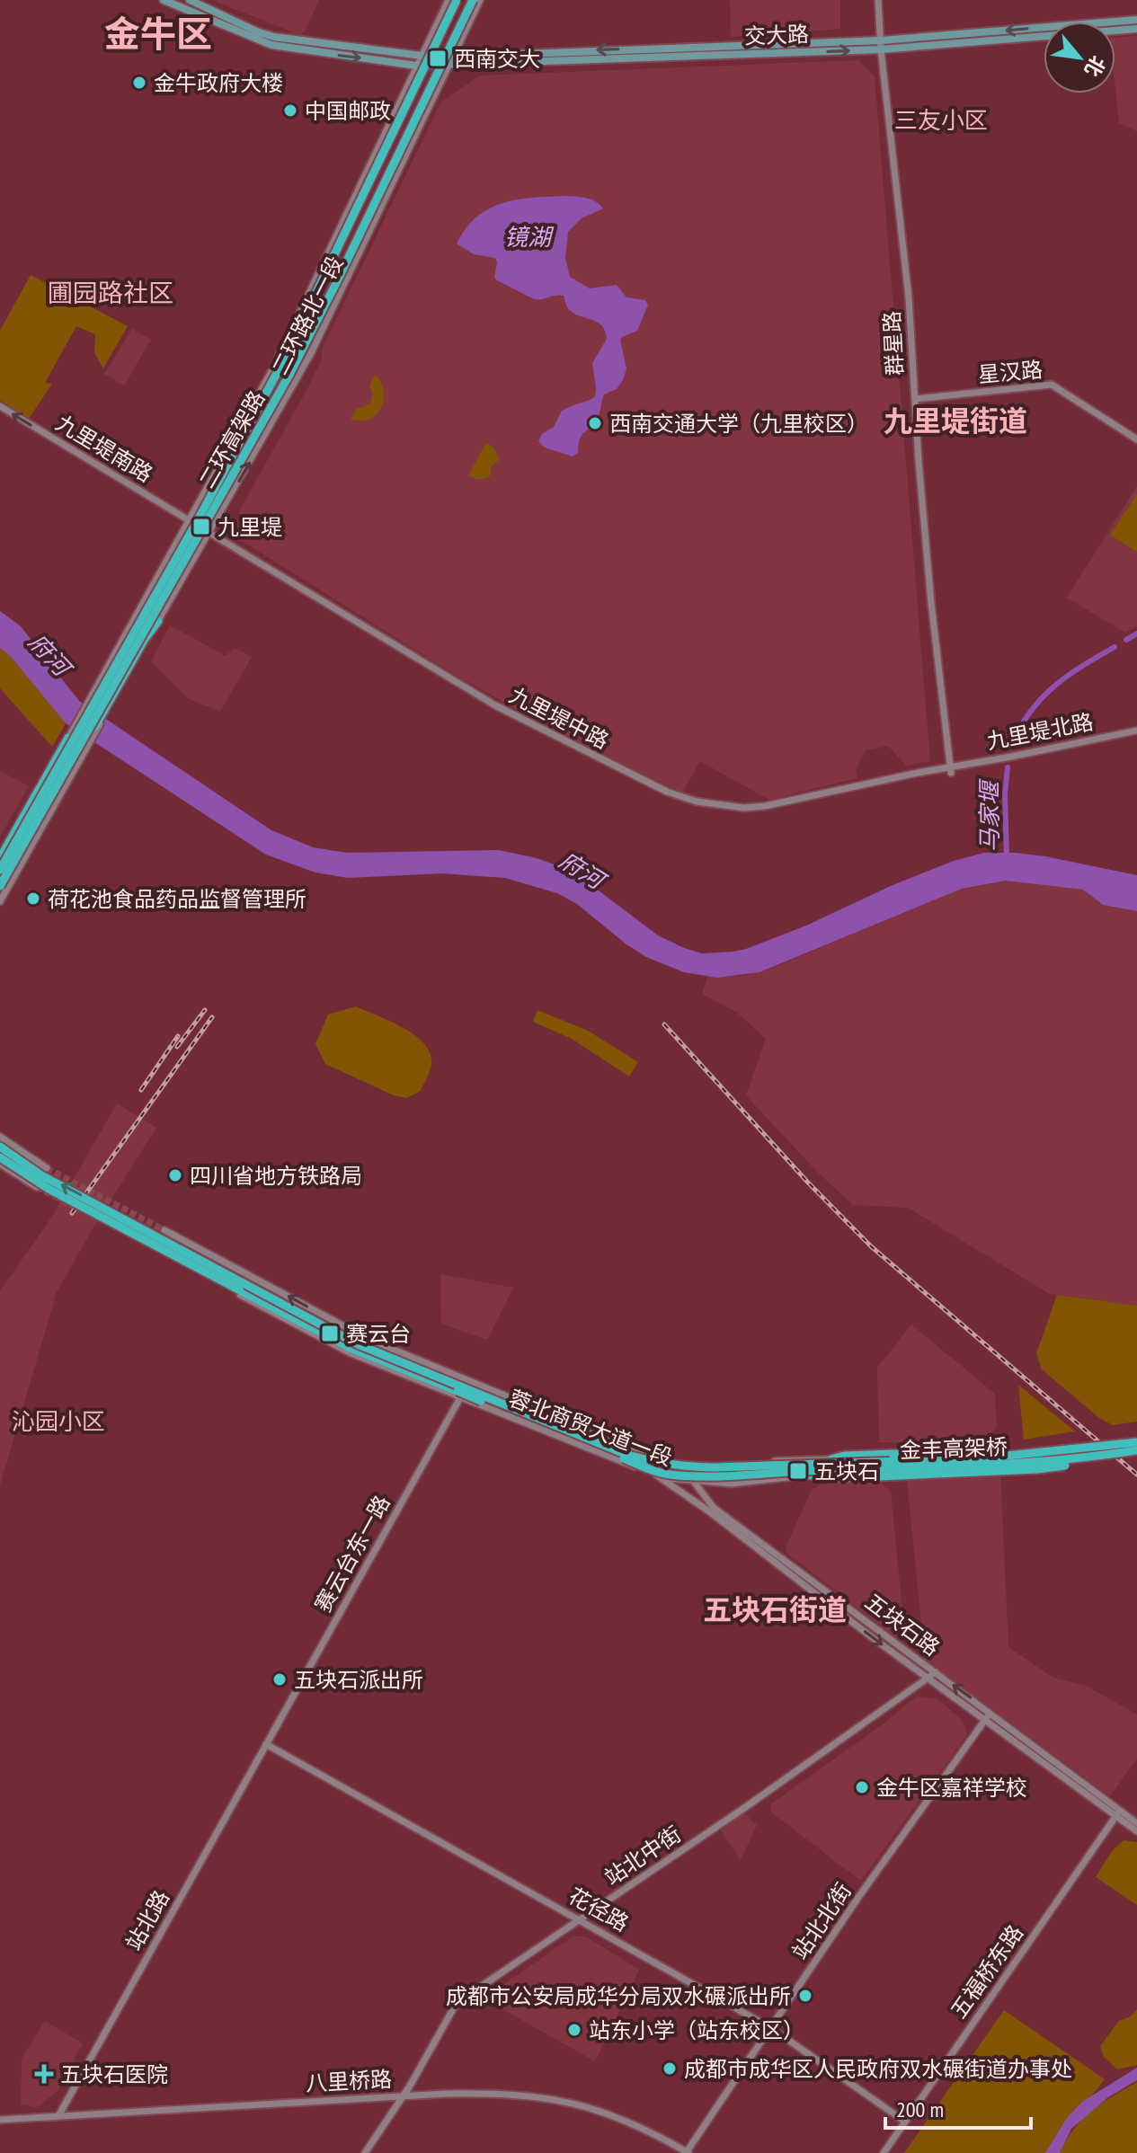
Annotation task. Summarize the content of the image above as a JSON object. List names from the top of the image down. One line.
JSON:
{"streets":{"highway":["二环高架路","蓉北商贸大道一段","金丰高架桥"],"main road":["交大路"],"street":["二环路北一段","群星路","星汉路","九里堤南路","九里堤中路","九里堤北路","赛云台东一路","五块石路","站北中街","花径路","站北路","站北北街","五福桥东路","八里桥路"]},"crossings":[["交大路","二环路北一段"],["交大路","群星路"],["二环路北一段","九里堤南路"],["二环路北一段","九里堤中路"],["群星路","星汉路"],["群星路","九里堤中路"],["群星路","九里堤北路"],["九里堤南路","九里堤中路"],["九里堤中路","九里堤北路"],["蓉北商贸大道一段","金丰高架桥"],["蓉北商贸大道一段","赛云台东一路"],["蓉北商贸大道一段","五块石路"],["赛云台东一路","花径路"],["赛云台东一路","站北路"],["五块石路","站北中街"],["五块石路","站北北街"],["五块石路","五福桥东路"],["站北中街","花径路"],["站北中街","八里桥路"],["花径路","站北路"],["花径路","站北北街"],["花径路","五福桥东路"],["站北路","八里桥路"],["站北北街","八里桥路"]],"one_way":["九里堤南路"],"districts":["金牛区","三友小区","圃园路社区","九里堤街道","沁园小区","五块石街道"],"water":["镜湖","府河","马家堰"],"places":{"transit":["西南交大","九里堤","赛云台","五块石"],"other":["金牛政府大楼","中国邮政","西南交通大学（九里校区）","荷花池食品药品监督管理所","四川省地方铁路局","五块石派出所","金牛区嘉祥学校","成都市公安局成华分局双水碾派出所","站东小学（站东校区）","成都市成华区人民政府双水碾街道办事处"],"health":["五块石医院"]},"scale_bar":"200 m","north":"bottom right"}
